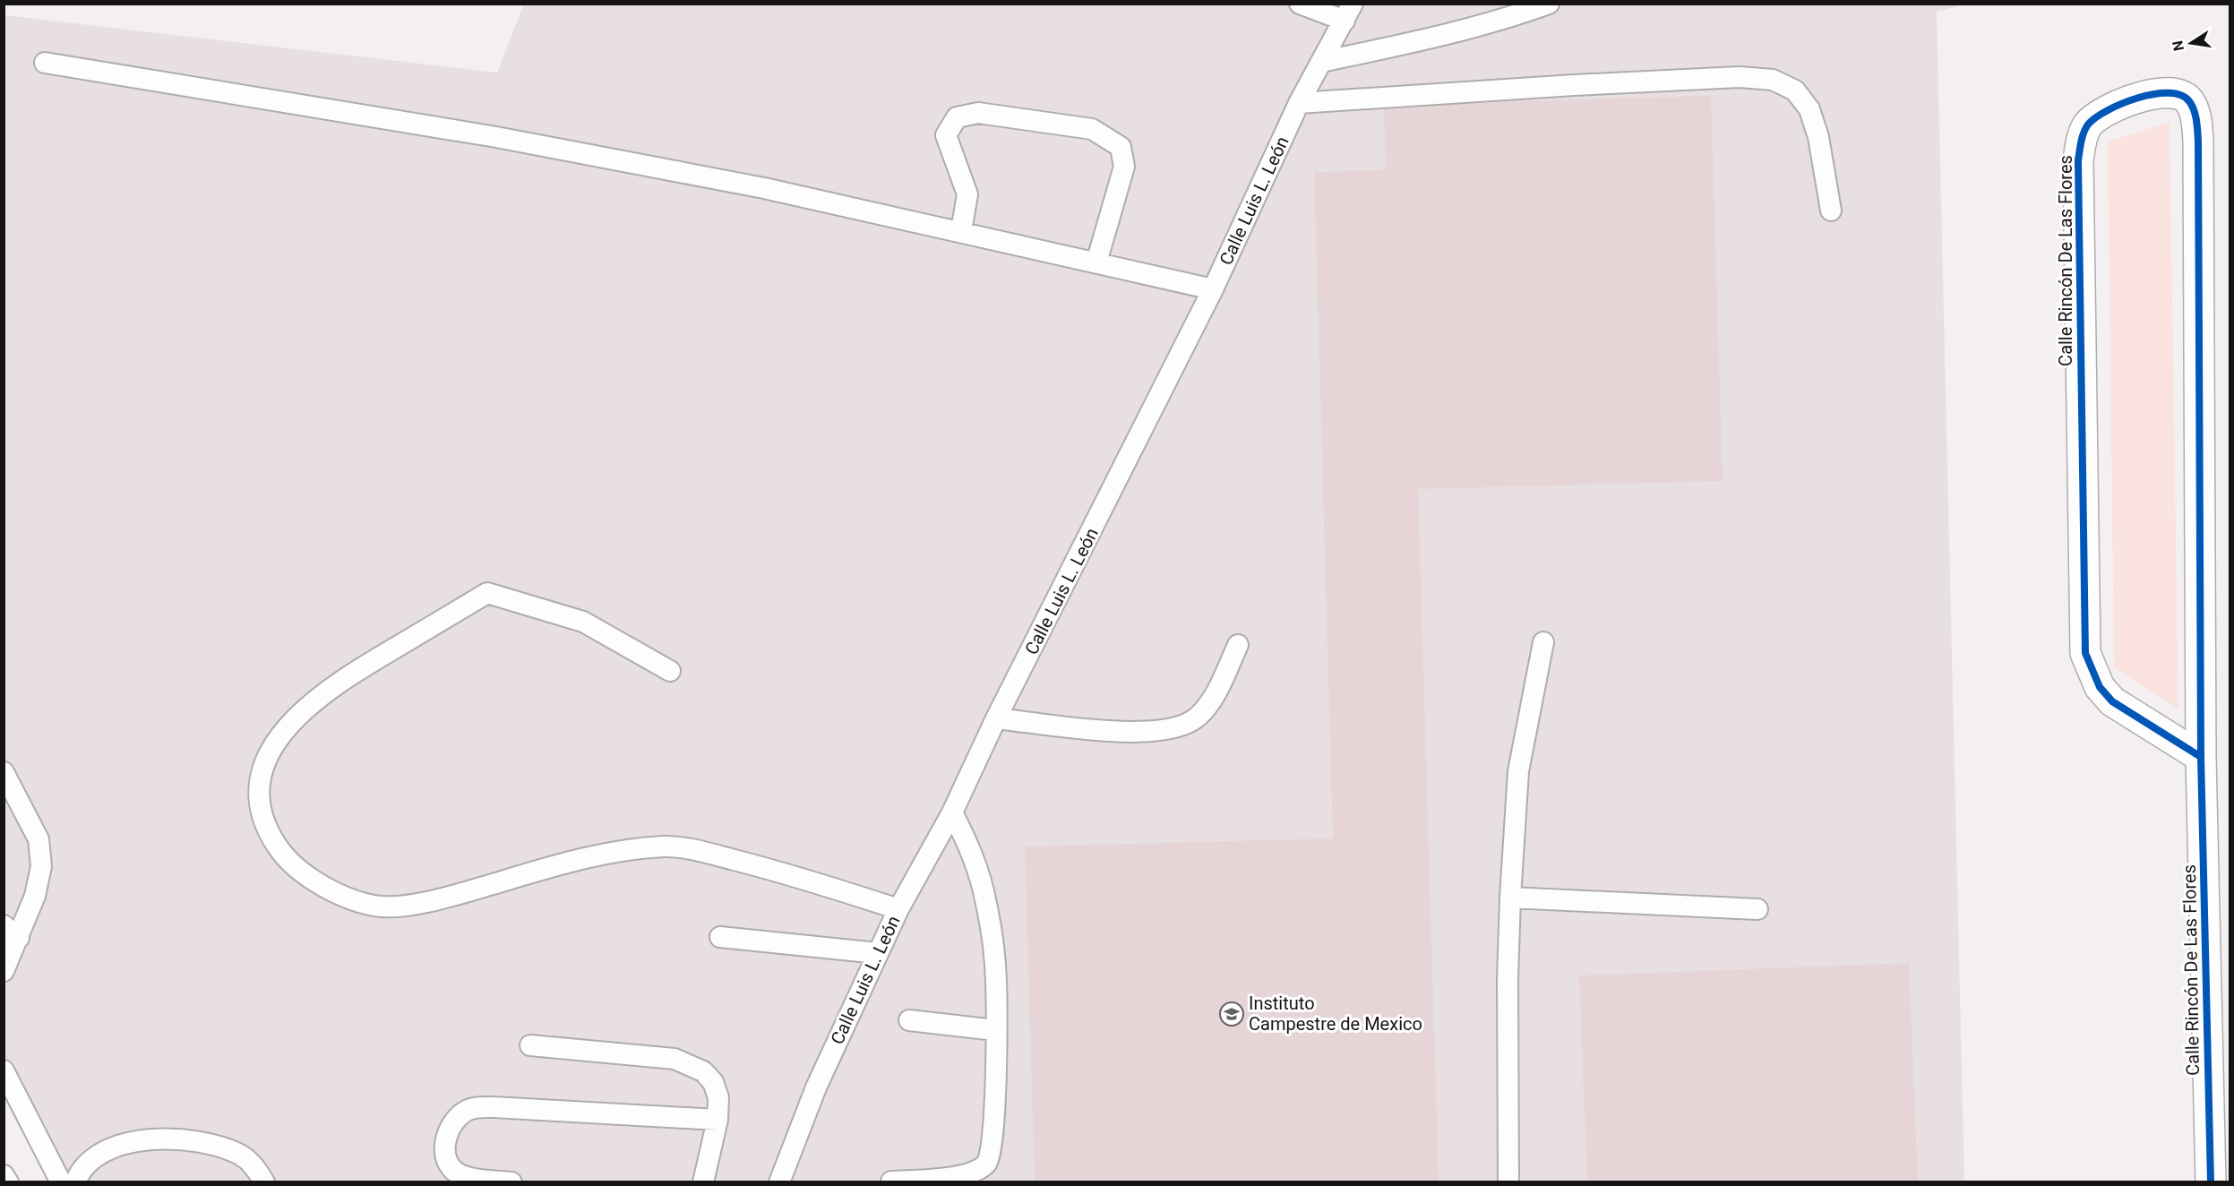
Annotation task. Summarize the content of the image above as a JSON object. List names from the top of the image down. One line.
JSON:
{"streets":{"street":["Calle Rincón De Las Flores"],"lane":["Calle Luis L. León"]},"places":{"school or university":["Instituto Campestre de Mexico"]},"north":"left"}
